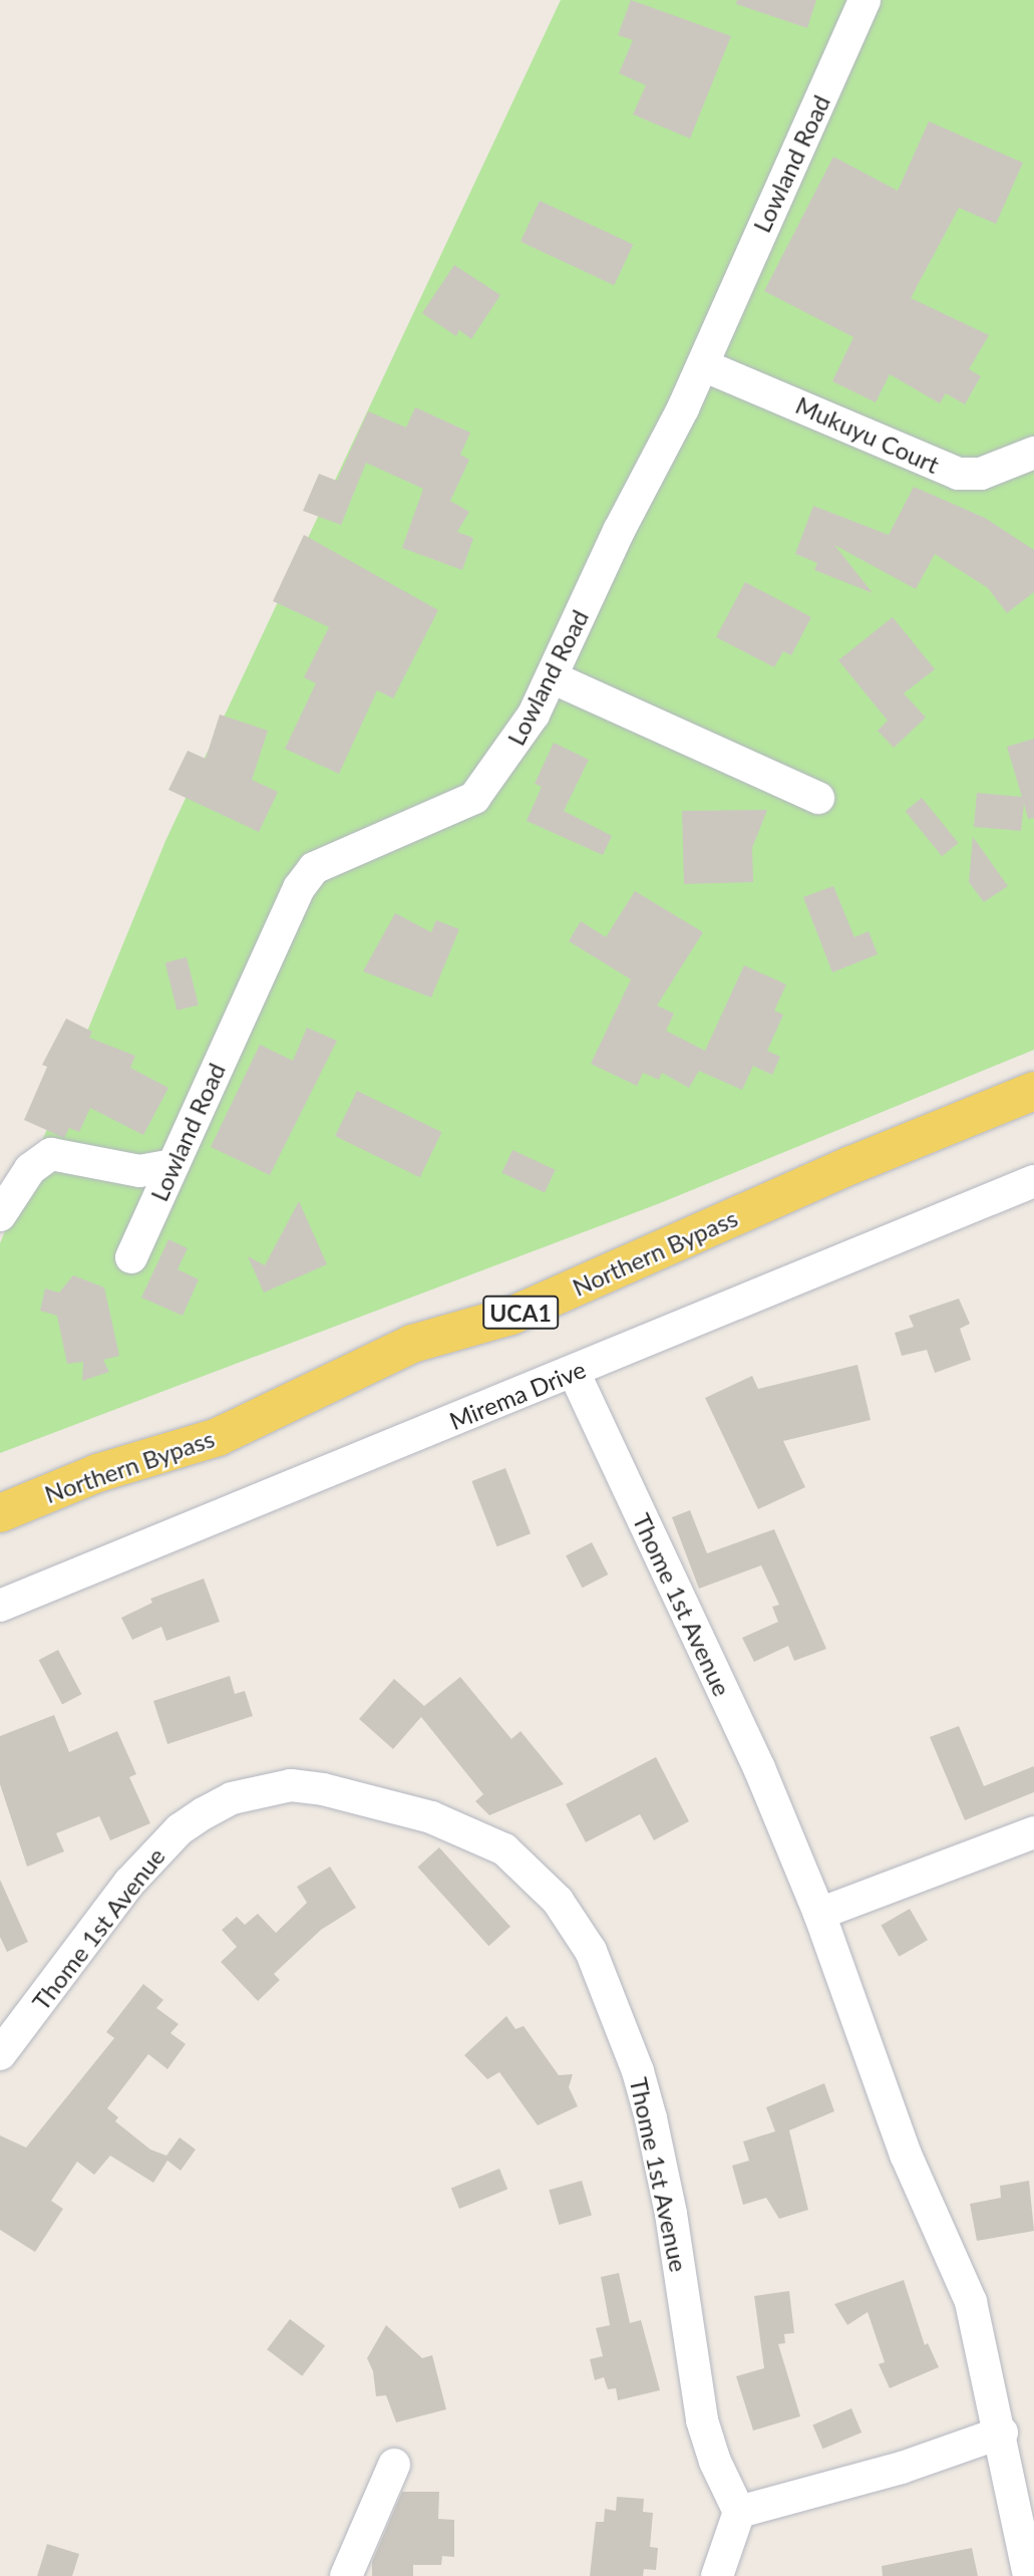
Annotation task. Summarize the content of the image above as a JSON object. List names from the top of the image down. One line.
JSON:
{"streets":{"main road":["Northern Bypass","UCA1"],"street":["Lowland Road","Mukuyu Court","Mirema Drive","Thome 1st Avenue"]},"crossings":[["Lowland Road","Mukuyu Court"],["Mirema Drive","Thome 1st Avenue"]]}
